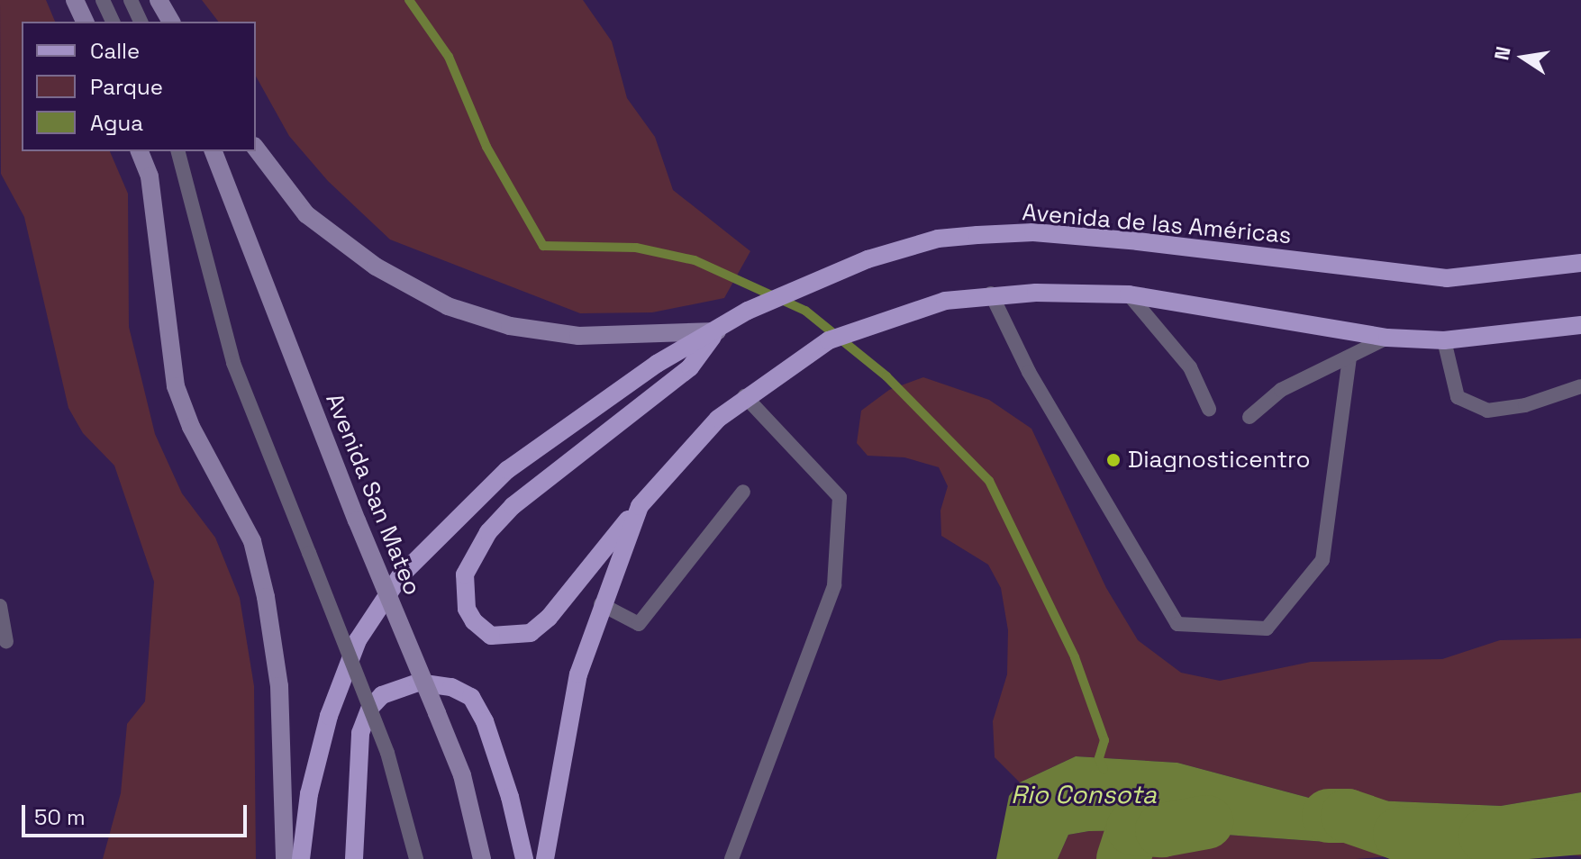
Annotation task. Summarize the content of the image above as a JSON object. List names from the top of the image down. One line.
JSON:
{"streets":{"main road":["Avenida de las Américas","Avenida San Mateo"]},"water":["Rio Consota"],"places":["Diagnosticentro"],"legend":["Calle","Parque","Agua"],"scale_bar":"50 m","north":"left"}
